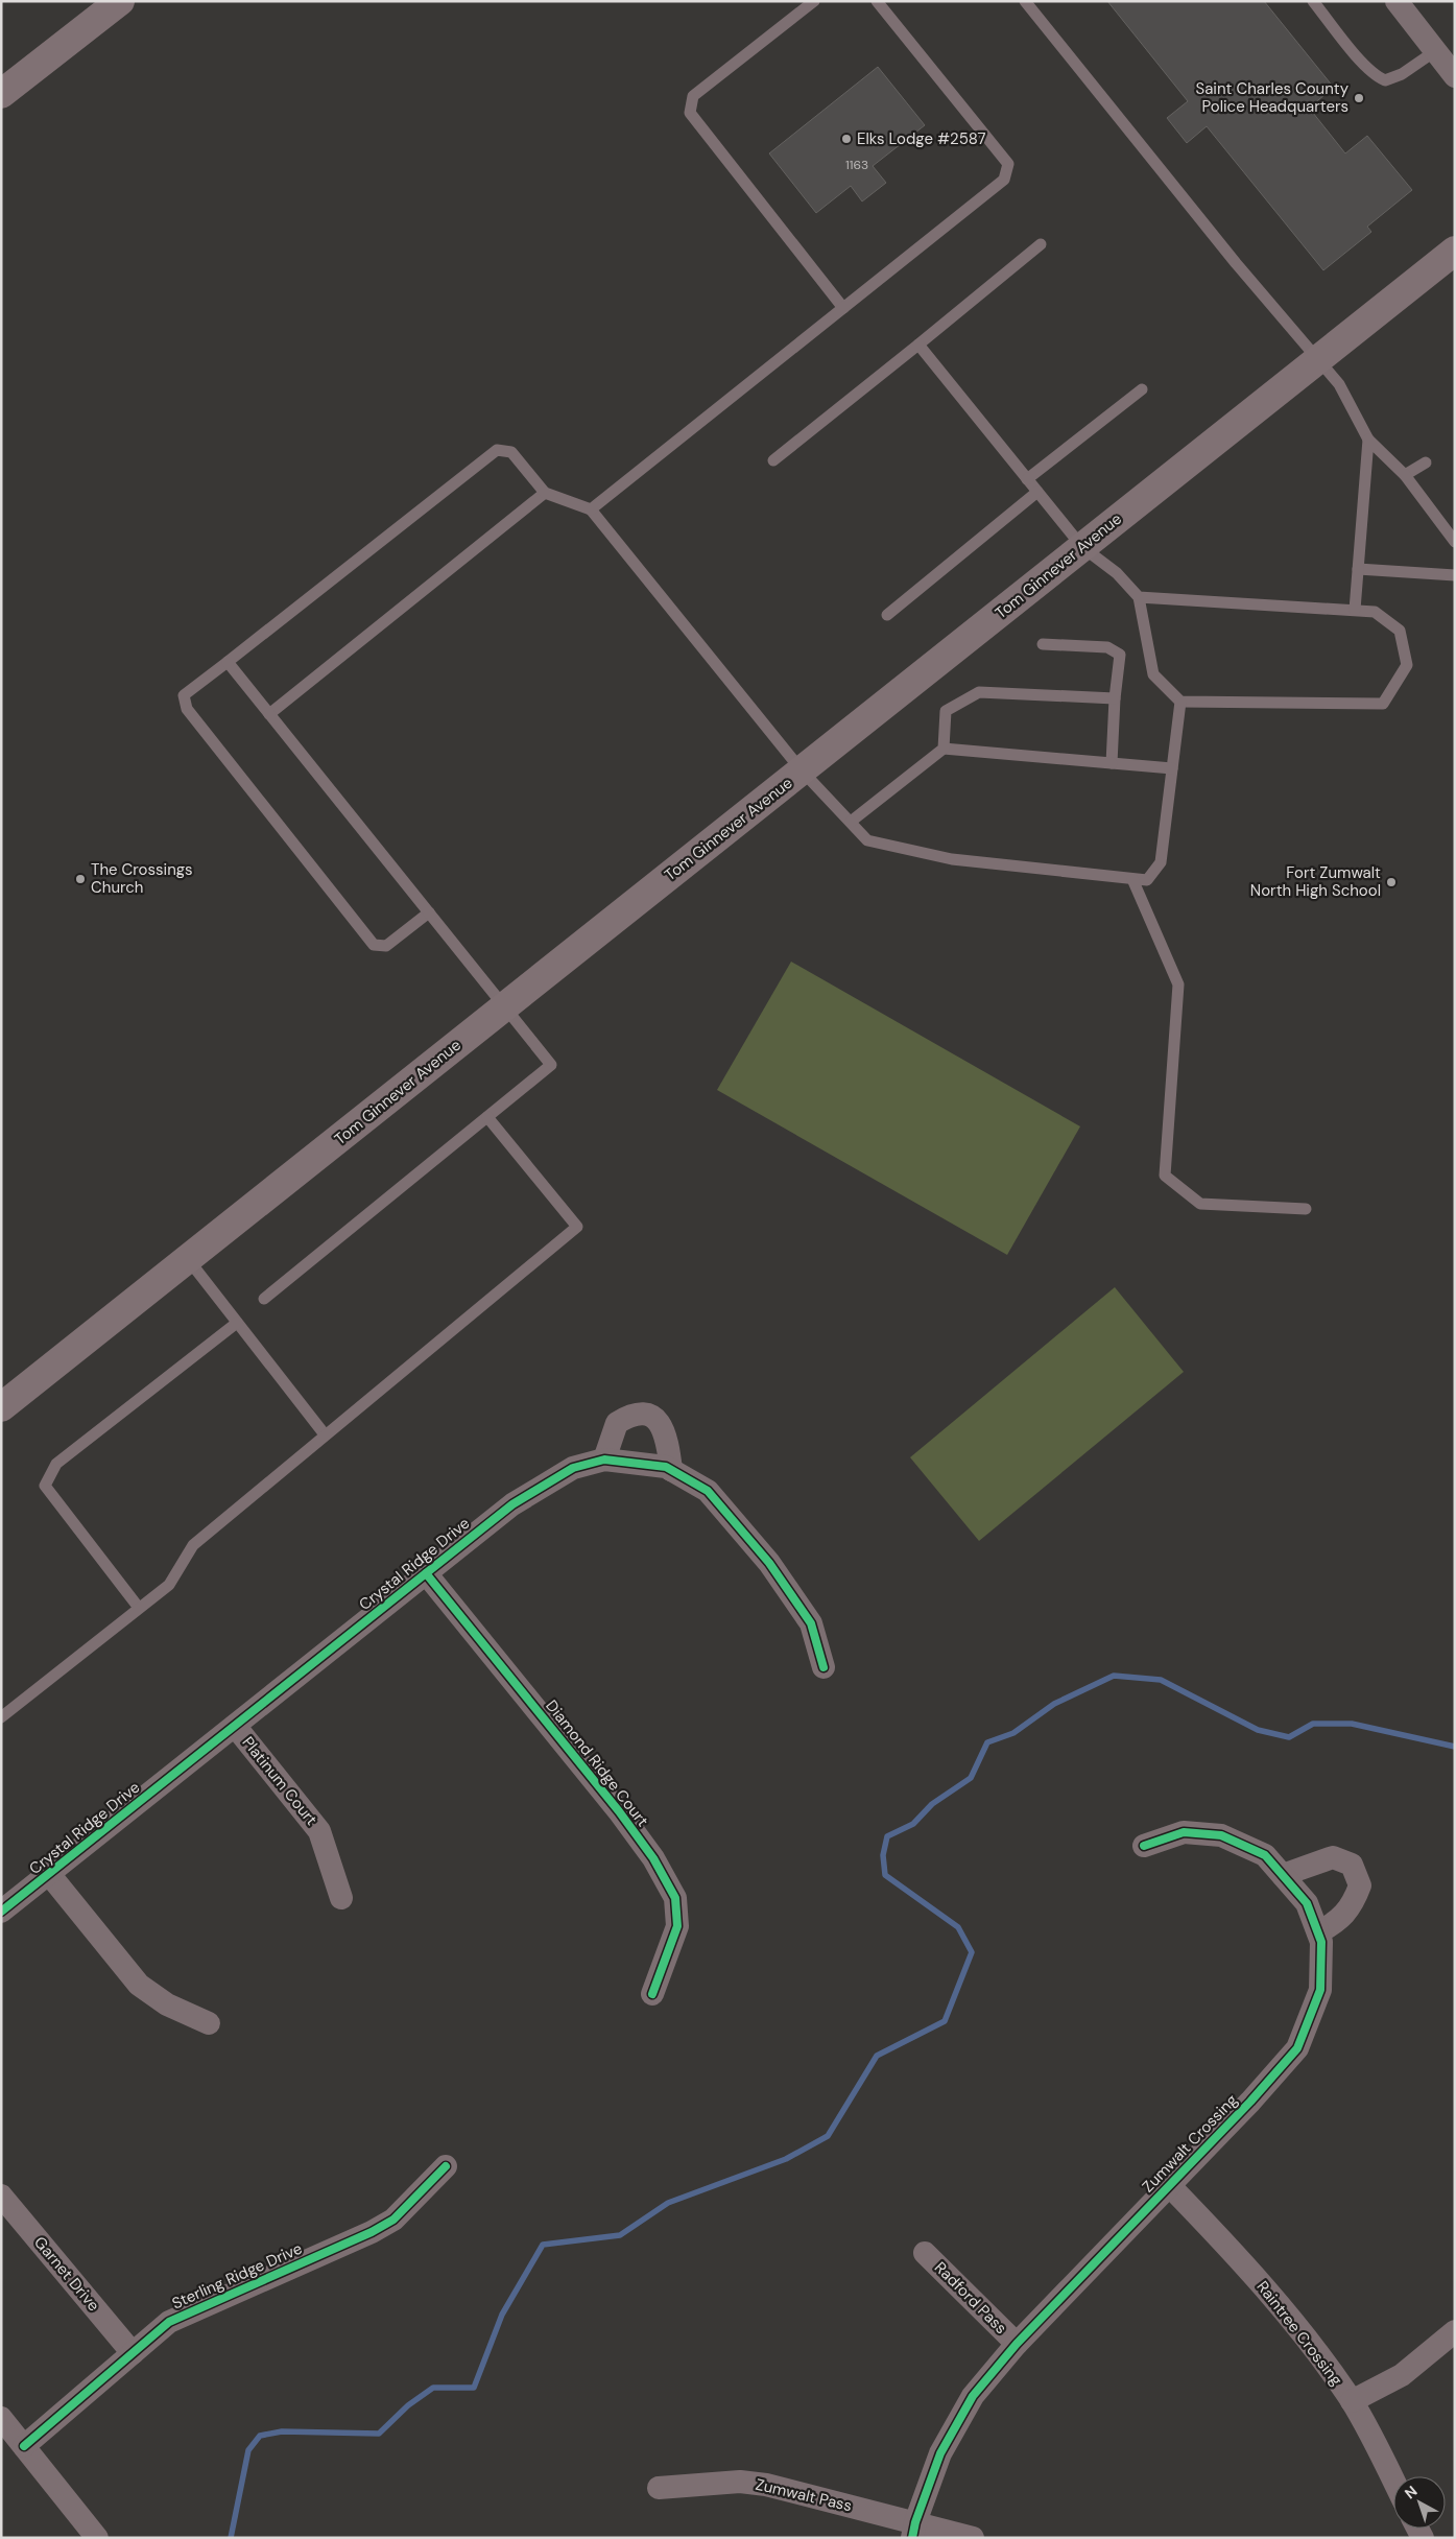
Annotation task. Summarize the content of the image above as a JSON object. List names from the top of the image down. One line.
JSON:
{"streets":{"main road":["Tom Ginnever Avenue"],"street":["Crystal Ridge Drive","Diamond Ridge Court","Platinum Court","Zumwalt Crossing","Garnet Drive","Sterling Ridge Drive","Radford Pass","Raintree Crossing","Zumwalt Pass"]},"crossings":[["Crystal Ridge Drive","Diamond Ridge Court"],["Crystal Ridge Drive","Platinum Court"],["Zumwalt Crossing","Radford Pass"],["Zumwalt Crossing","Raintree Crossing"],["Zumwalt Crossing","Zumwalt Pass"],["Garnet Drive","Sterling Ridge Drive"]],"places":["Saint Charles County Police Headquarters","Elks Lodge #2587","The Crossings Church","Fort Zumwalt North High School"],"house_numbers":["1163"],"north":"top left"}
